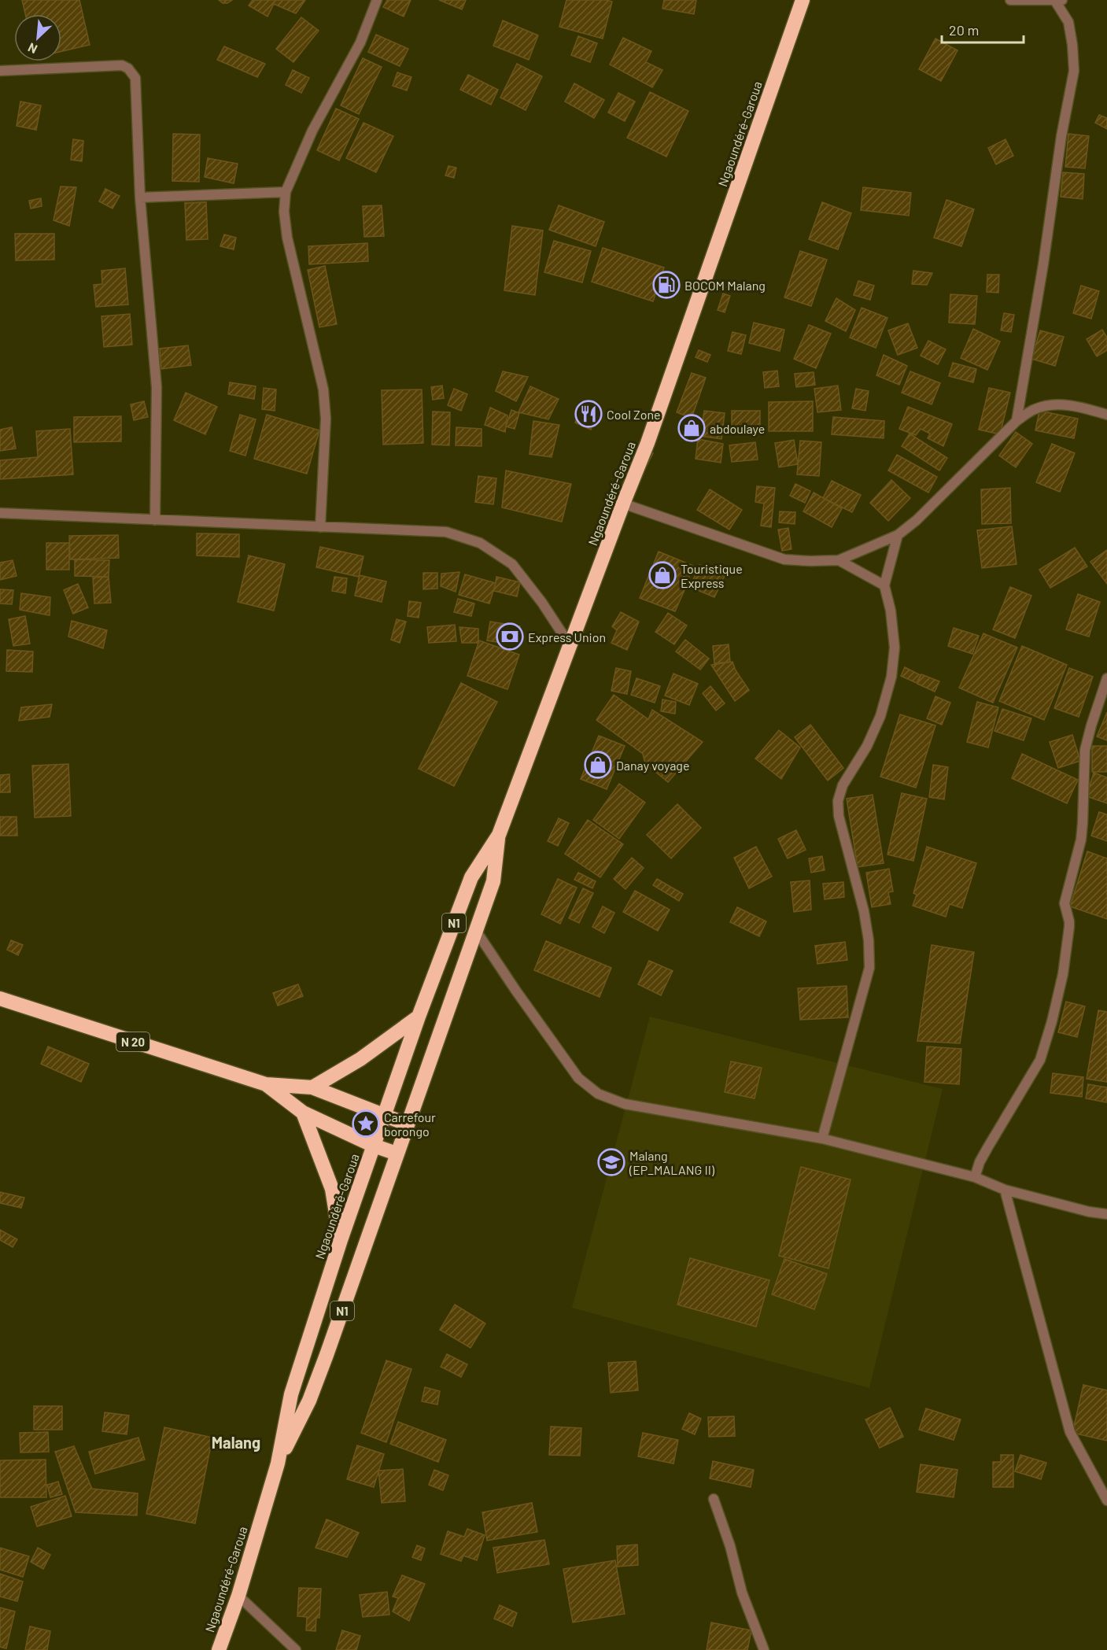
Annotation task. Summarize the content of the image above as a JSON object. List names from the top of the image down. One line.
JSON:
{"streets":{"highway":["Ngaoundéré-Garoua","N1","N 20"]},"crossings":[["Ngaoundéré-Garoua","N 20"]],"districts":["Malang"],"places":{"fuel station":["BOCOM Malang"],"restaurant":["Cool Zone"],"shop":["abdoulaye","Touristique Express","Danay voyage"],"bank":["Express Union"],"place":["Carrefour borongo"],"school or university":["Malang (EP_MALANG II)"]},"scale_bar":"20 m","north":"bottom left"}
